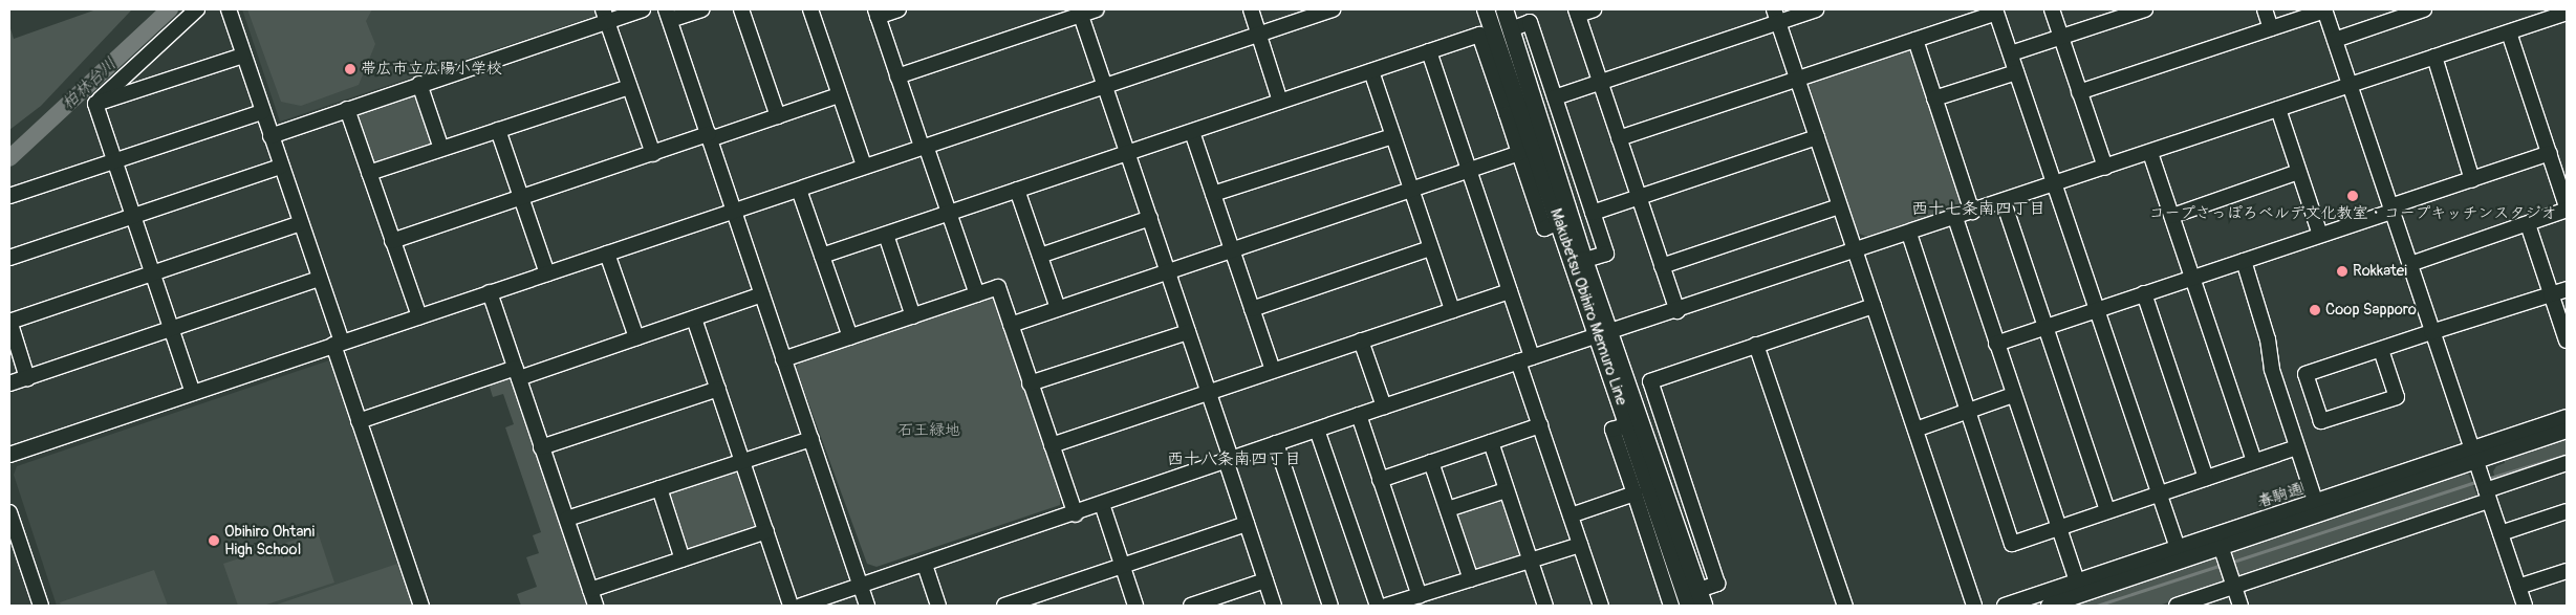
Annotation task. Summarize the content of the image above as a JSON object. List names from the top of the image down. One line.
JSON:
{"streets":{"main road":["Makubetsu Obihiro Memuro Line"],"street":["春駒通"]},"districts":["西十七条南四丁目","西十八条南四丁目"],"water":["柏林台川"],"parks":["石王緑地"],"places":["帯広市立広陽小学校","コープさっぽろベルデ文化教室・コープキッチンスタジオ","Rokkatei","Coop Sapporo","Obihiro Ohtani High School"]}
